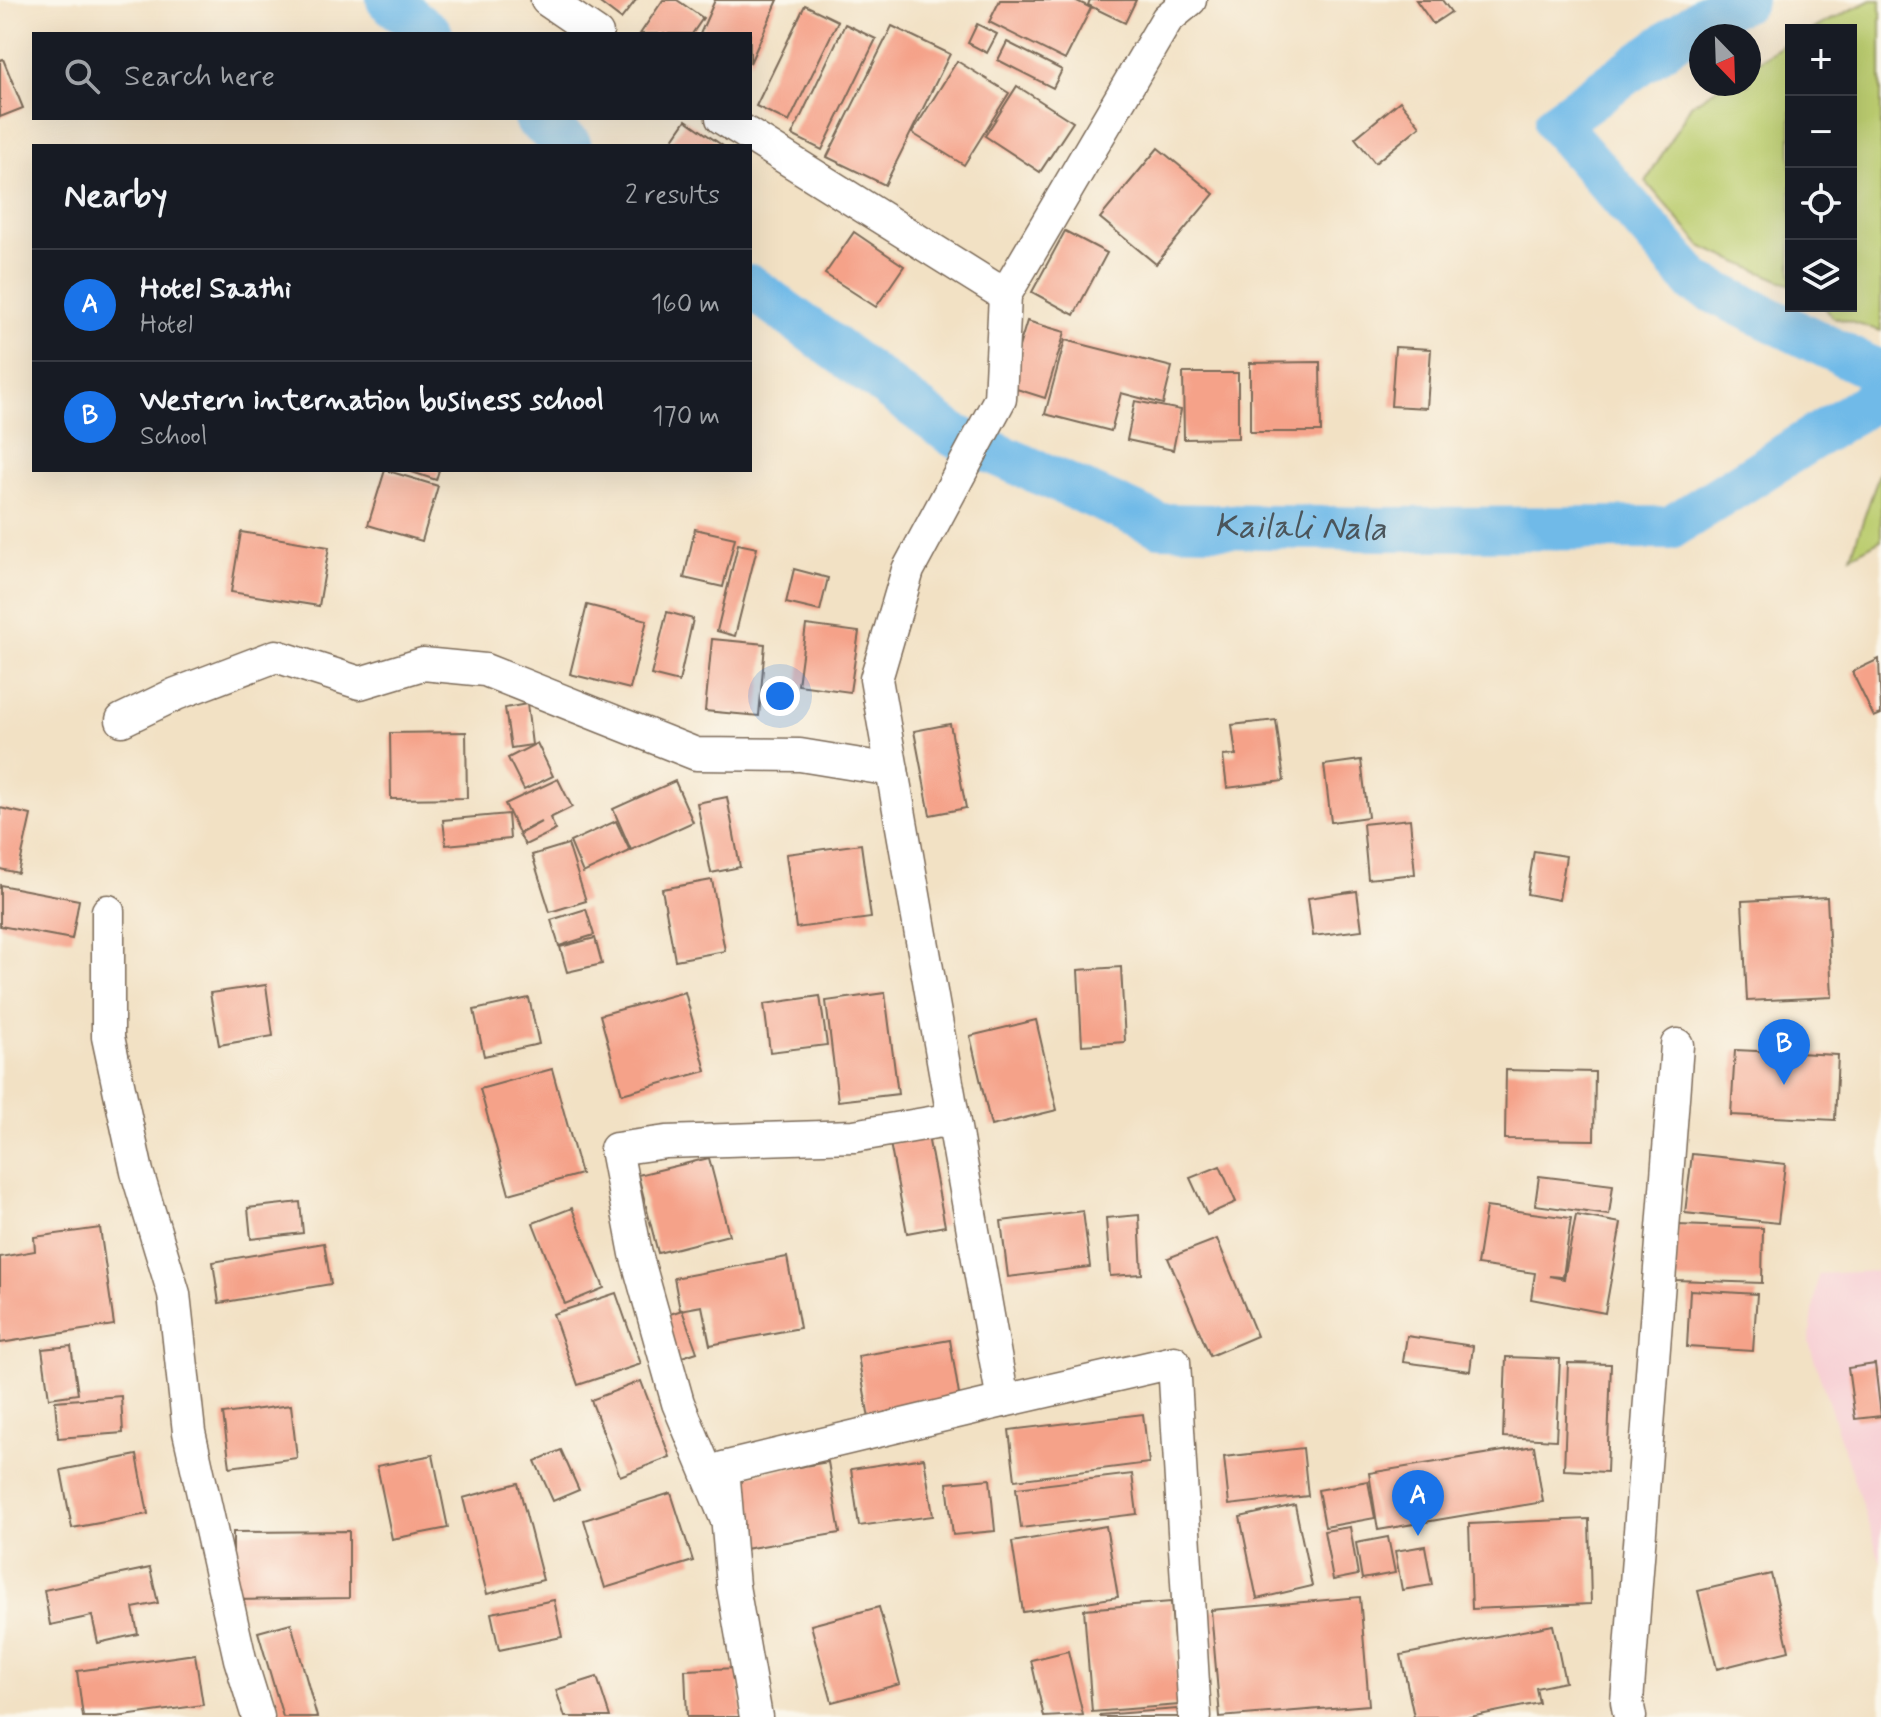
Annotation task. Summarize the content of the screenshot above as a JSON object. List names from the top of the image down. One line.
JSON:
{"water":["Kailali Nala"],"north":"bottom right","page":{"map_buttons":["+","−"],"search":"Search here","heading":["Nearby","2 results"],"list":[{"mark":"A","name":"Hotel Saathi","note":"Hotel","value":"160 m"},{"mark":"B","name":"Western internation business school","note":"School","value":"170 m"}],"pins":["B","A"]}}
